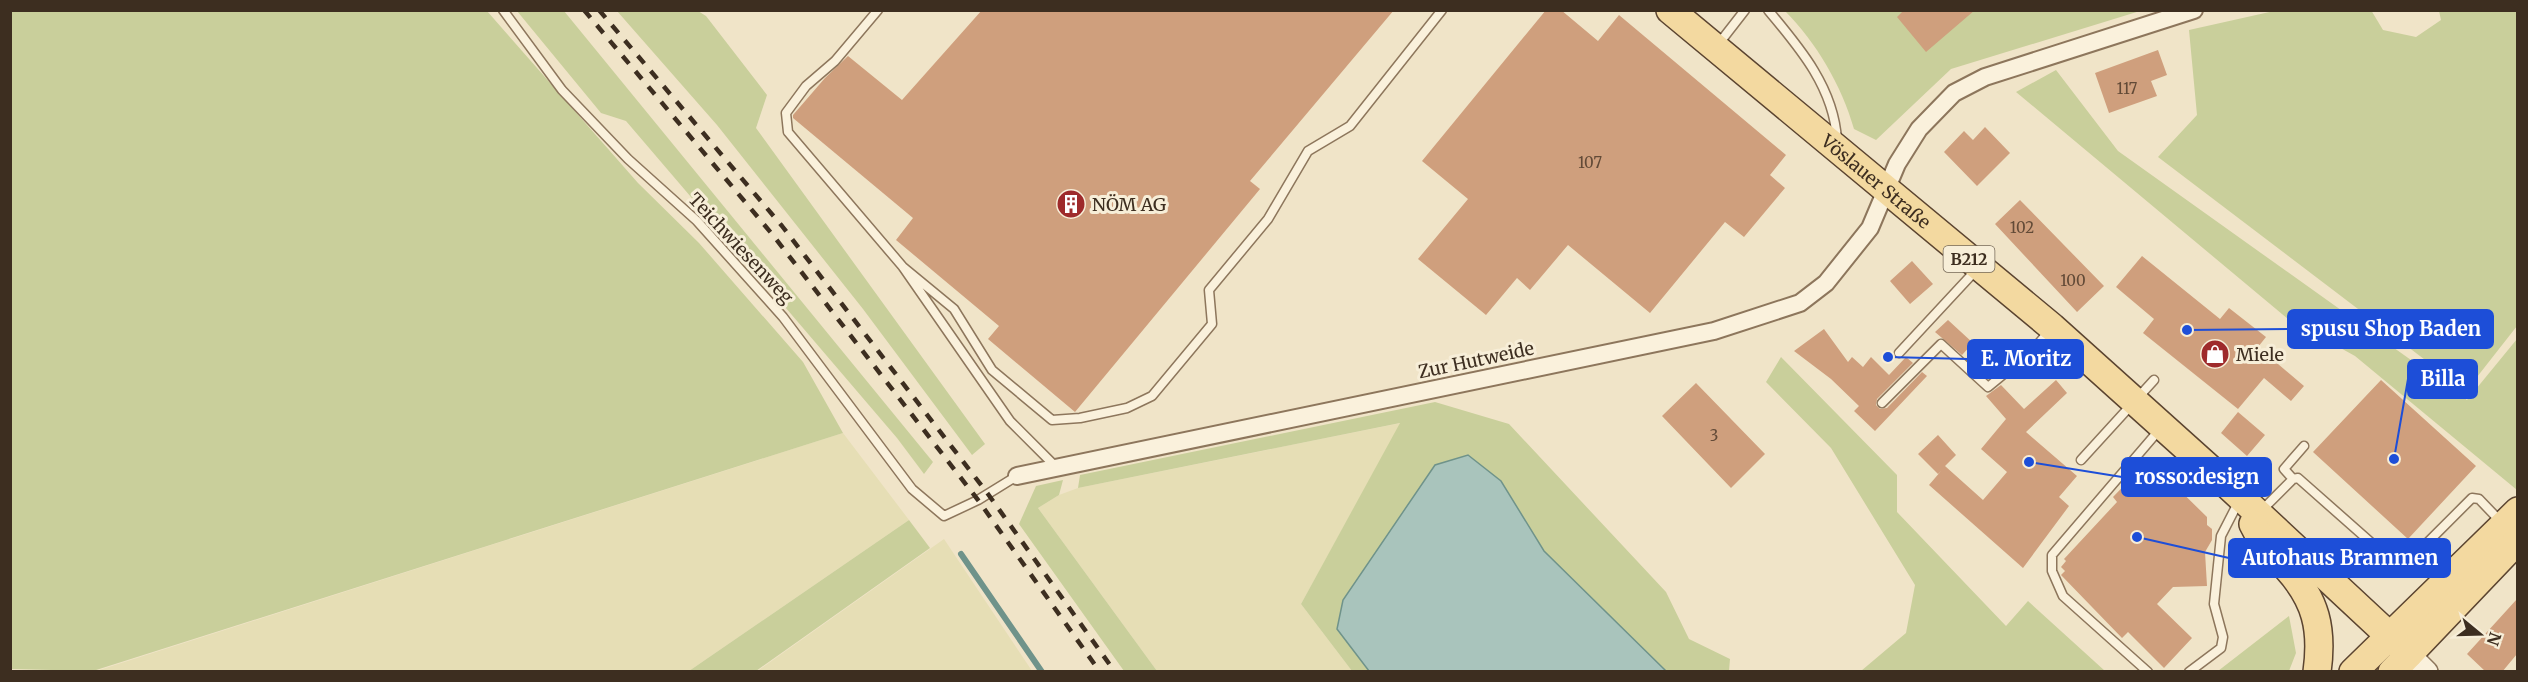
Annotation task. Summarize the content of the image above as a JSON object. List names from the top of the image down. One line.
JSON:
{"streets":{"main road":["Vöslauer Straße","B212"],"street":["Zur Hutweide"],"lane":["Teichwiesenweg"]},"crossings":[["Vöslauer Straße","Zur Hutweide"],["Teichwiesenweg","Zur Hutweide"]],"places":{"building":["NÖM AG"],"other":["spusu Shop Baden","E. Moritz","Billa","rosso:design","Autohaus Brammen"],"shop":["Miele"]},"house_numbers":["117","107","102","100","3"],"north":"right"}
